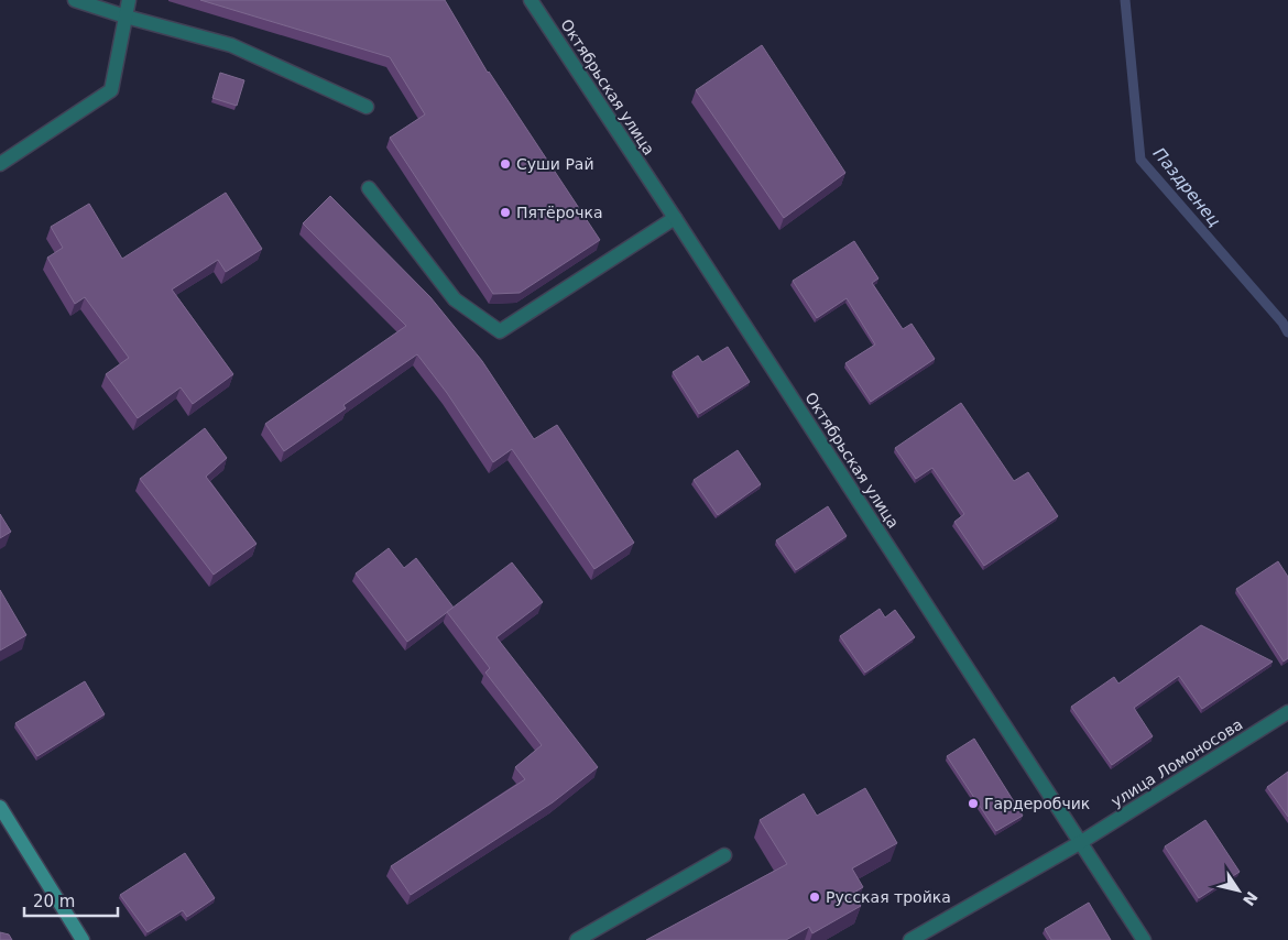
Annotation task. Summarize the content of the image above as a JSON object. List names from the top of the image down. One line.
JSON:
{"streets":{"street":["Октябрьская улица","улица Ломоносова"]},"crossings":[["Октябрьская улица","улица Ломоносова"]],"water":["Паздренец"],"places":["Суши Рай","Пятёрочка","Гардеробчик","Русская тройка"],"scale_bar":"20 m","north":"bottom right"}
